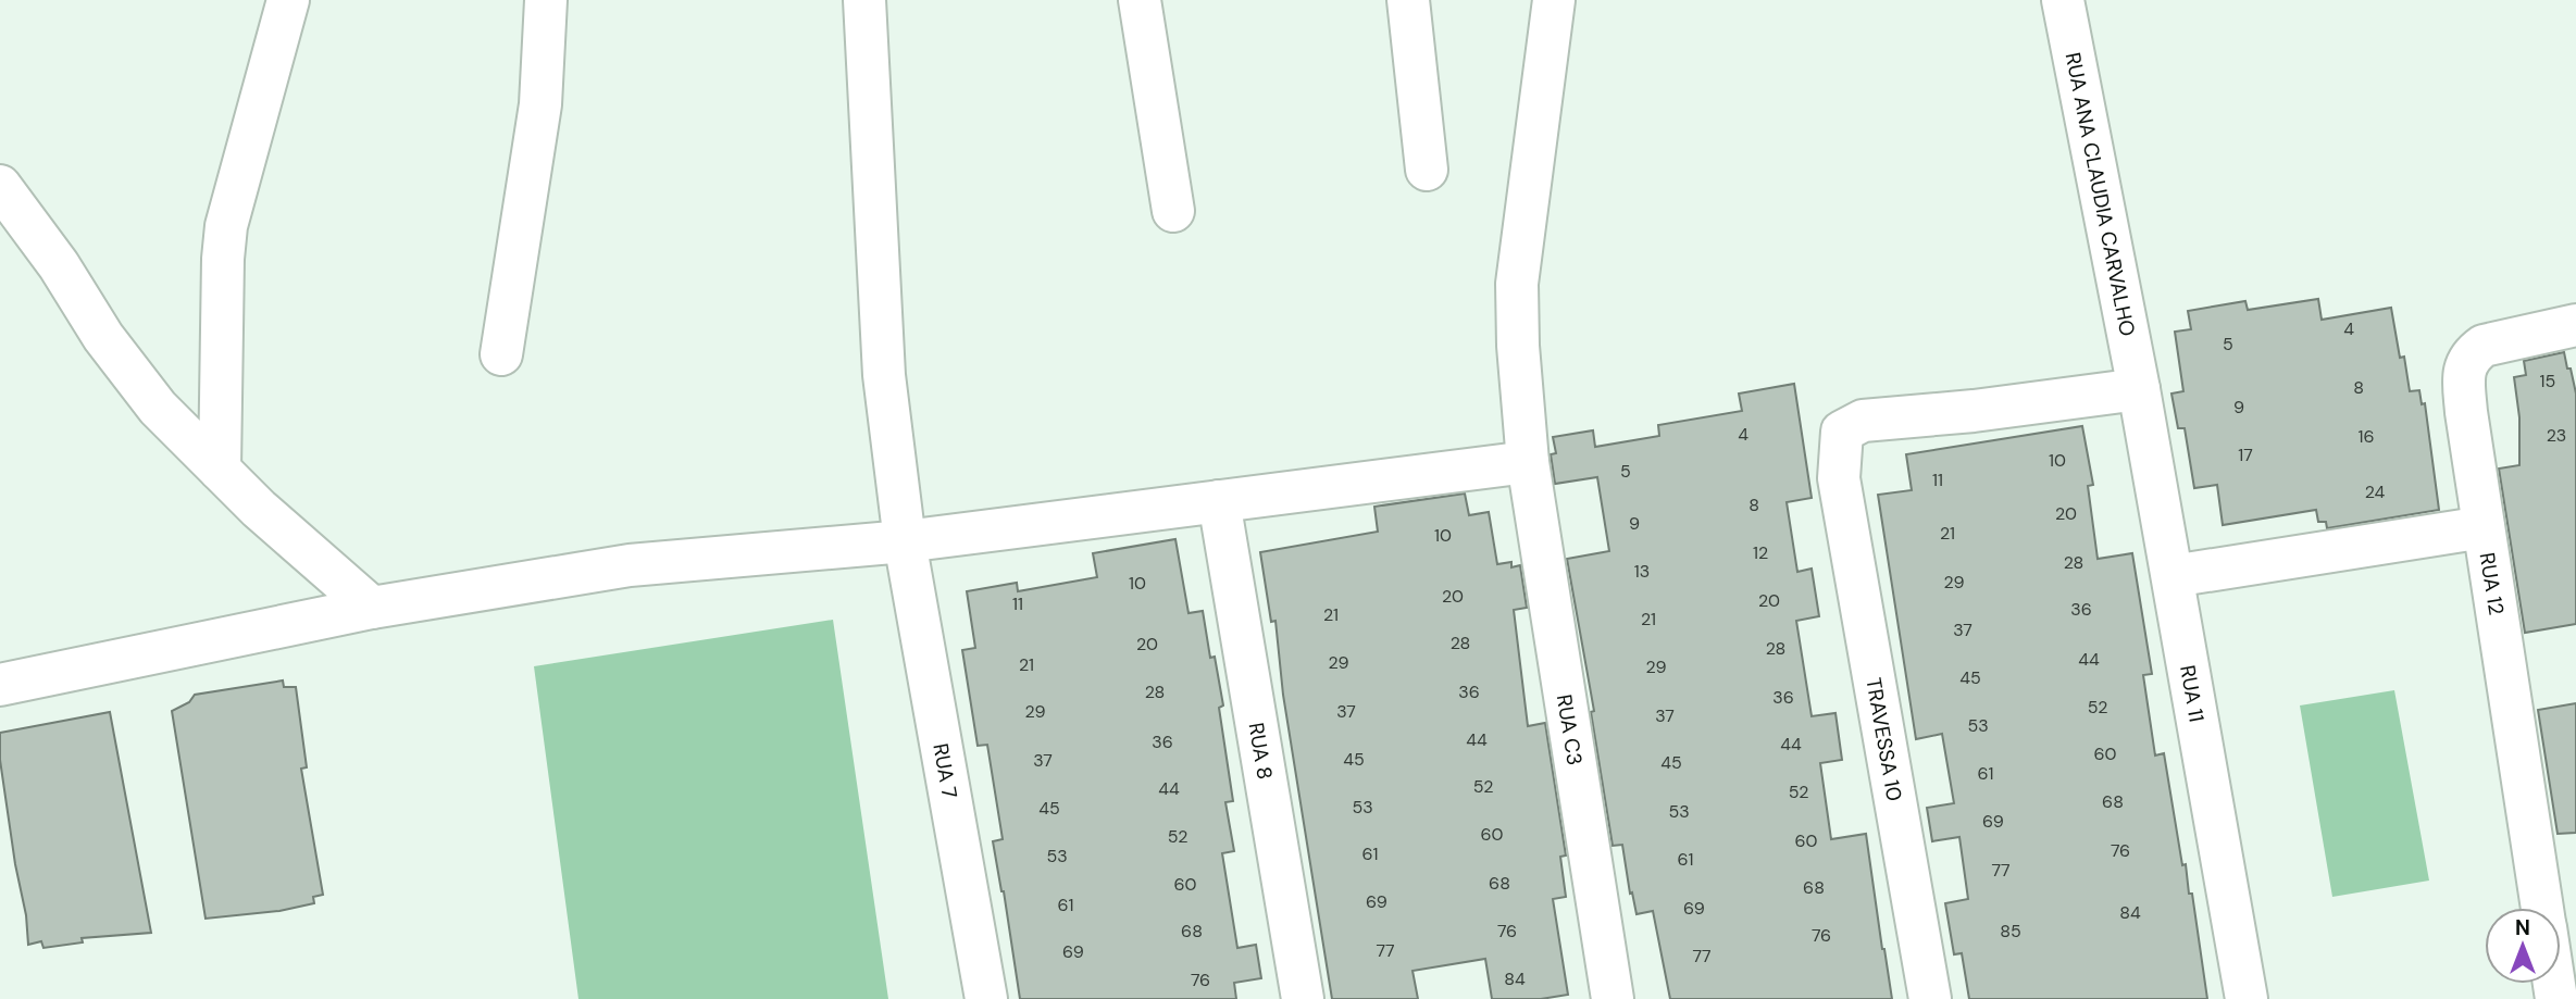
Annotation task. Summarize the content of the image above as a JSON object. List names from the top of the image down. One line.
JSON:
{"streets":{"street":["RUA ANA CLAUDIA CARVALHO","RUA 12","RUA 11","RUA C3","TRAVESSA 10","RUA 8","RUA 7"]},"crossings":[["RUA ANA CLAUDIA CARVALHO","RUA 11"],["RUA ANA CLAUDIA CARVALHO","TRAVESSA 10"],["RUA 11","TRAVESSA 10"]],"house_numbers":["4","5","15","8","9","4","23","16","17","10","5","11","24","8","20","9","21","10","12","28","13","29","10","20","20","11","36","21","21","37","28","20","28","44","29","21","29","45","28","36","36","52","29","37","37","53","44","36","44","60","45","37","45","61","52","44","52","68","53","45","53","69","60","52","60","76","61","53","61","77","68","60","68","69","61","69","84","68","76","85","76","77","69","77","84","76"],"north":"top"}
